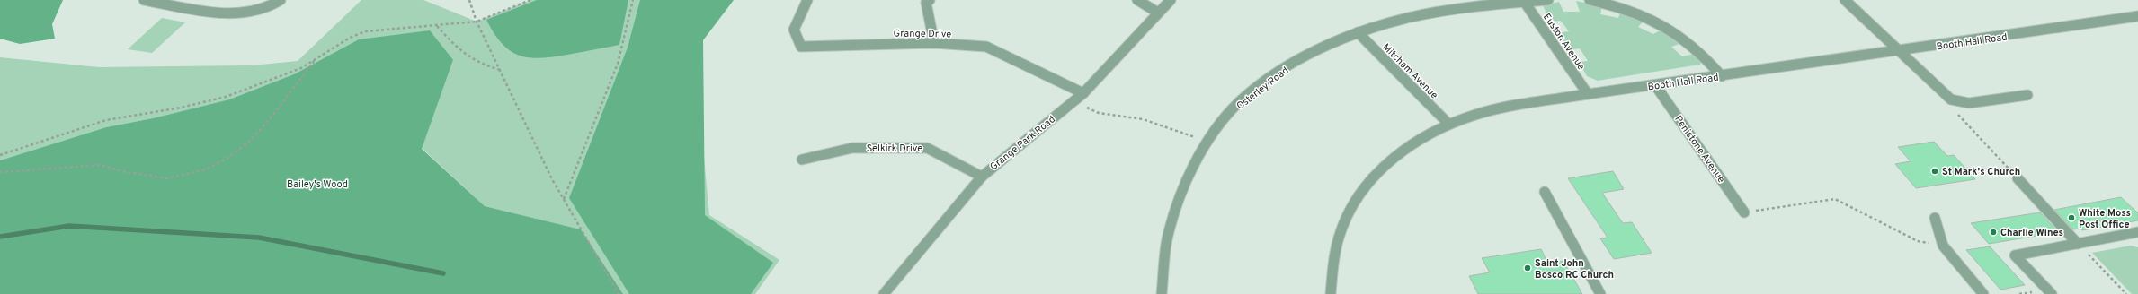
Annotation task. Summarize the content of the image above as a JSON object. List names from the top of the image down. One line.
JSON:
{"streets":{"street":["Grange Drive","Euston Avenue","Booth Hall Road","Mitcham Avenue","Osterley Road","Grange Park Road","Selkirk Drive","Penistone Avenue"]},"crossings":[["Grange Drive","Grange Park Road"],["Euston Avenue","Booth Hall Road"],["Euston Avenue","Osterley Road"],["Booth Hall Road","Mitcham Avenue"],["Booth Hall Road","Penistone Avenue"],["Mitcham Avenue","Osterley Road"],["Grange Park Road","Selkirk Drive"]],"parks":["Bailey's Wood"],"places":["St Mark's Church","White Moss Post Office","Charlie Wines","Saint John Bosco RC Church"]}
